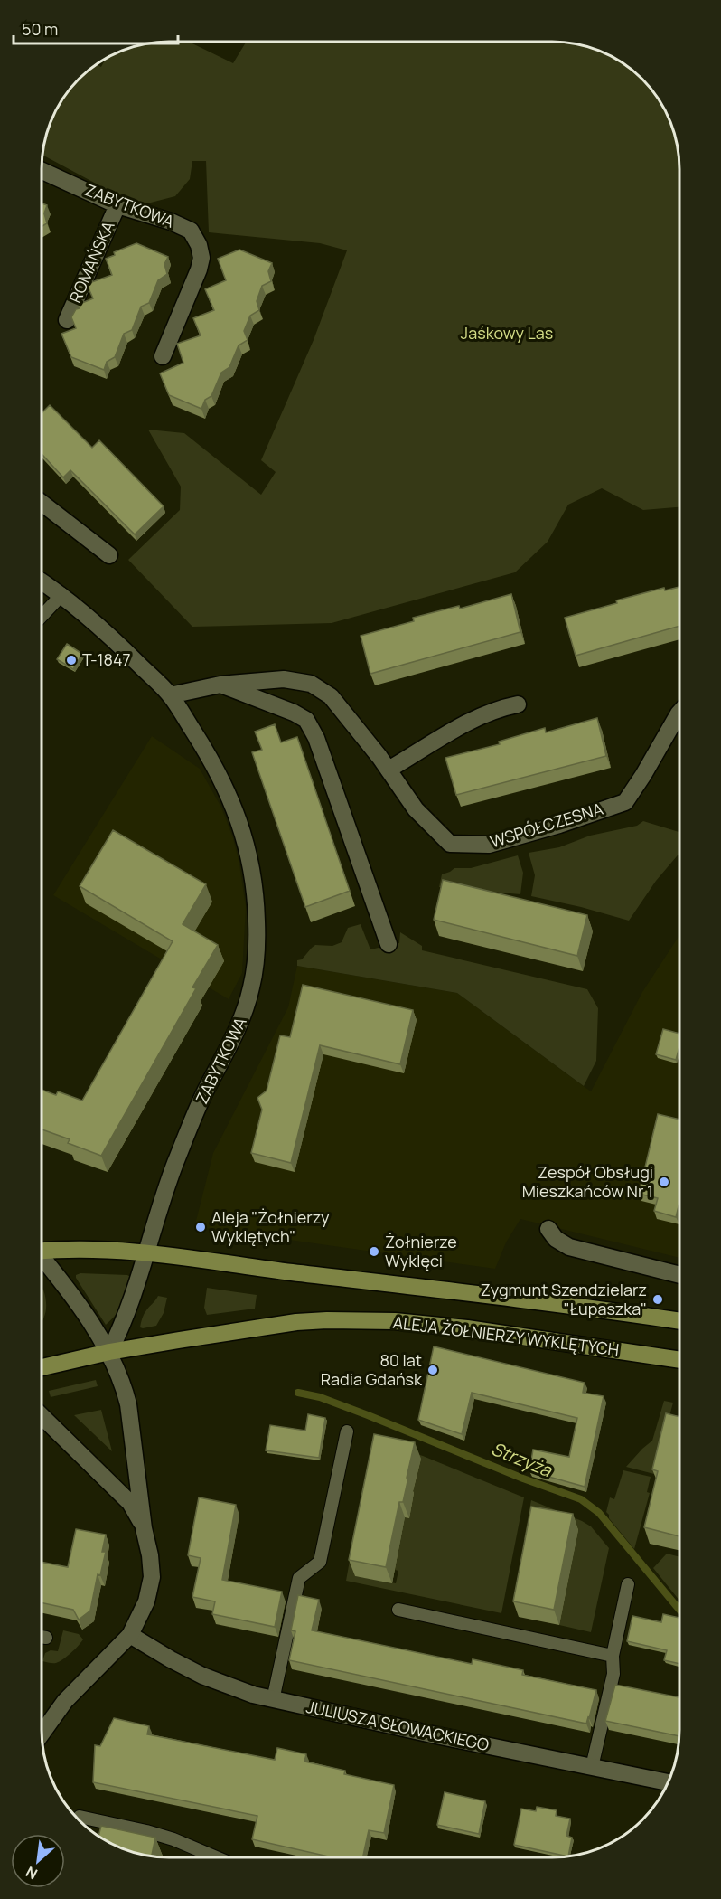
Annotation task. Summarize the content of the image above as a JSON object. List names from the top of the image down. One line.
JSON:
{"streets":{"main road":["ALEJA ŻOŁNIERZY WYKLĘTYCH"],"street":["ZABYTKOWA","ROMAŃSKA","WSPÓŁCZESNA","JULIUSZA SŁOWACKIEGO"]},"crossings":[["ZABYTKOWA","ROMAŃSKA"],["ZABYTKOWA","WSPÓŁCZESNA"],["ZABYTKOWA","ALEJA ŻOŁNIERZY WYKLĘTYCH"]],"water":["Strzyża"],"parks":["Jaśkowy Las"],"places":["T-1847","Zespół Obsługi Mieszkańców Nr 1","Aleja \"Żołnierzy Wyklętych\"","Żołnierze Wyklęci","Zygmunt Szendzielarz \"Łupaszka\"","80 lat Radia Gdańsk"],"scale_bar":"50 m","north":"bottom left"}
